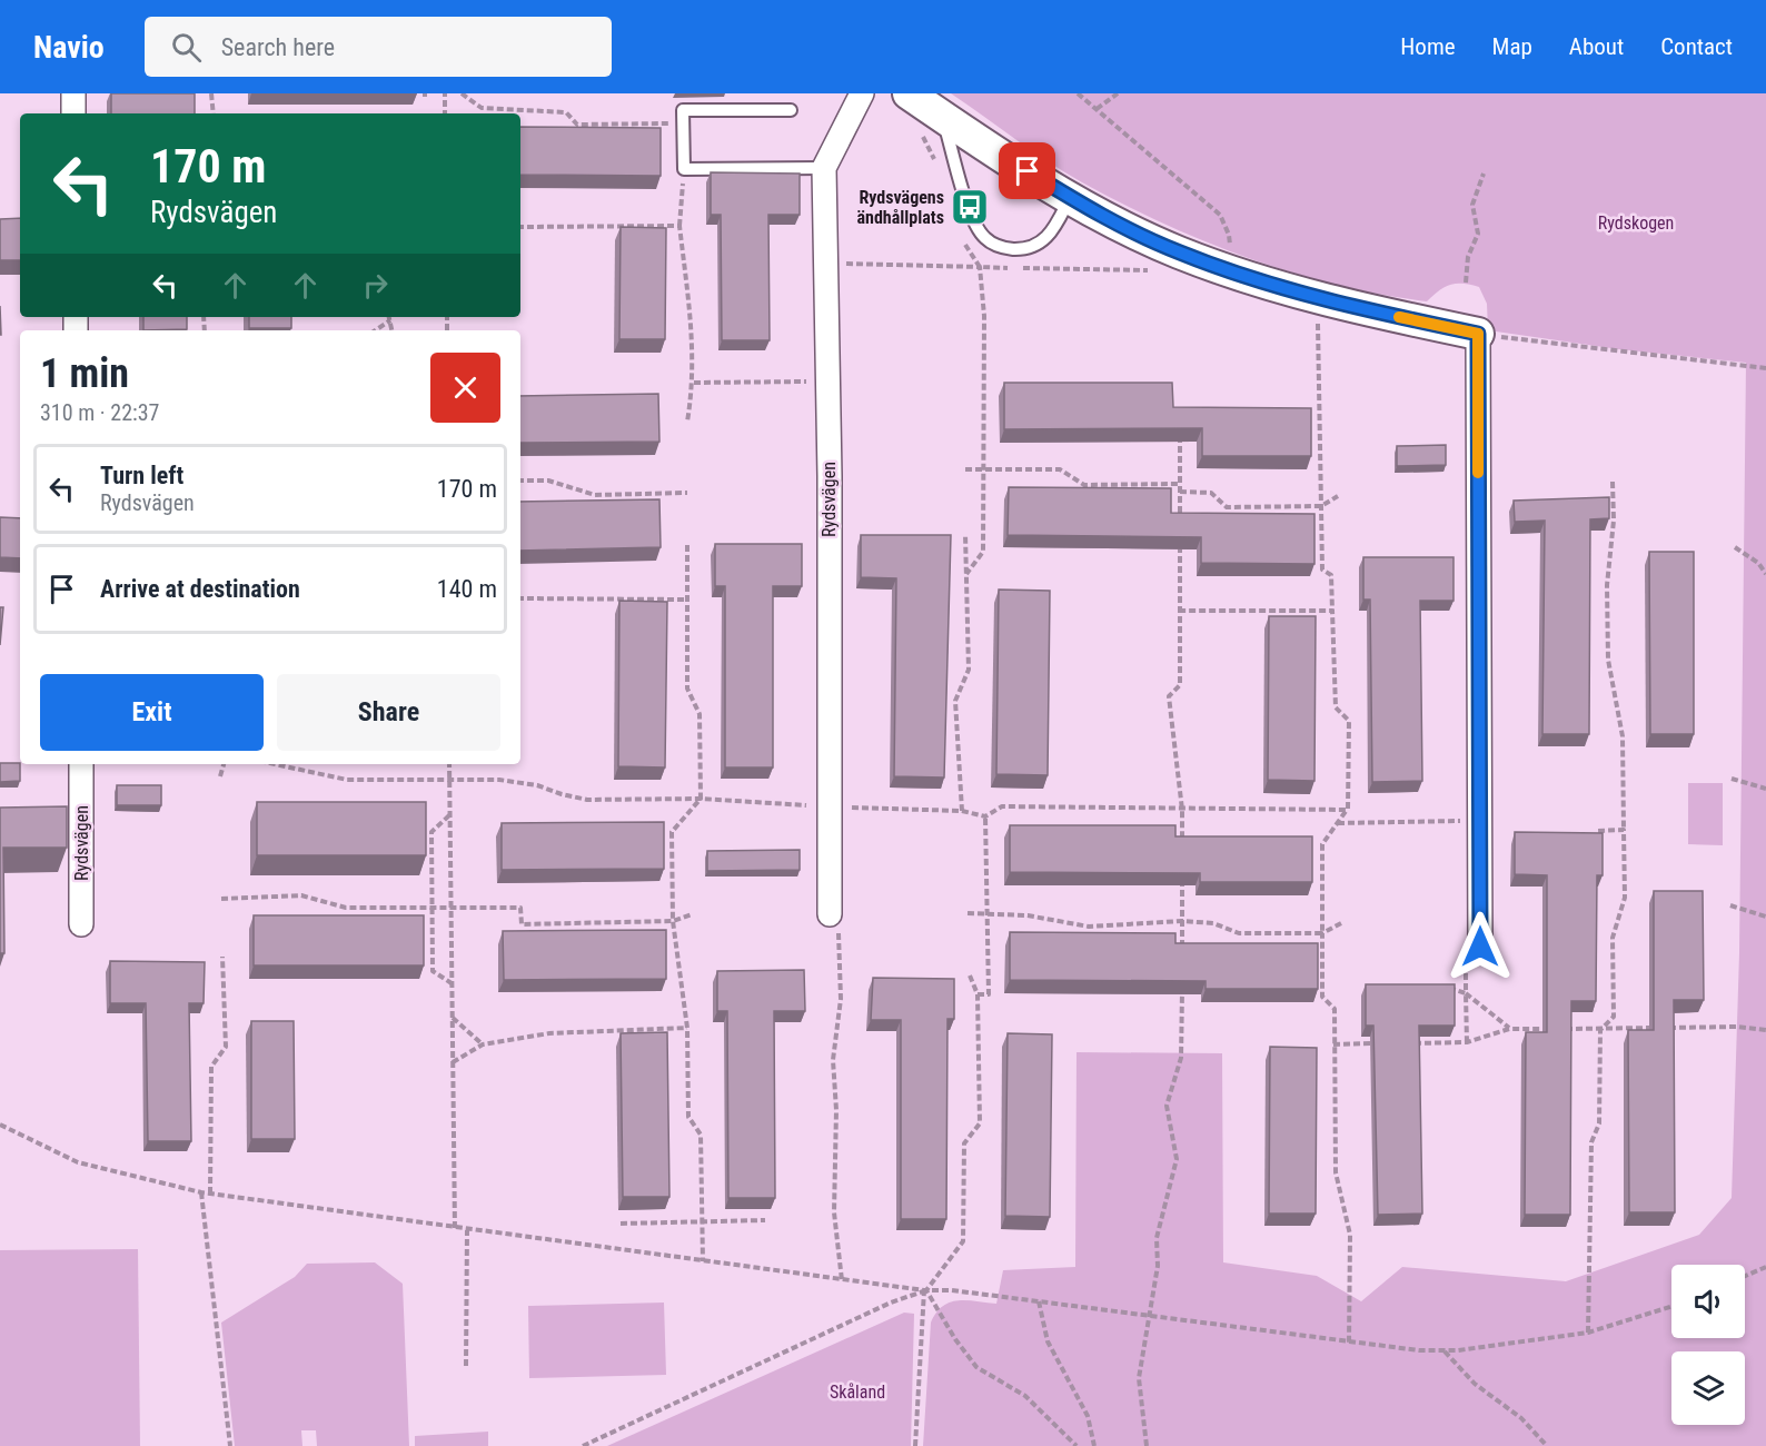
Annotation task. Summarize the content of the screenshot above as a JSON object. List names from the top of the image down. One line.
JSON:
{"streets":{"street":["Rydsvägen"]},"parks":["Rydskogen","Skåland"],"places":{"bus stop":["Rydsvägens ändhållplats"]},"page":{"header":"Navio","search":"Search here","nav":["Home","Map","About","Contact"],"turn":["170 m","Rydsvägen"],"heading":["1 min","310 m · 22:37"],"list":[{"name":"Turn left","note":"Rydsvägen","value":"170 m"},{"name":"Arrive at destination","value":"140 m"}],"buttons":["Exit","Share"]}}
